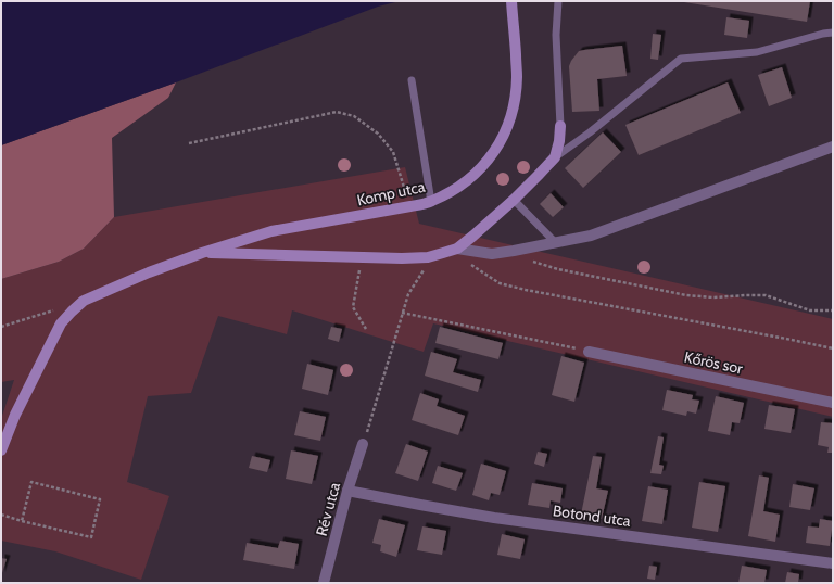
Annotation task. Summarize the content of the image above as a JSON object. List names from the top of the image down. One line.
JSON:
{"streets":{"main road":["Komp utca"],"street":["Kőrös sor","Rév utca","Botond utca"]},"crossings":[["Rév utca","Botond utca"]]}
